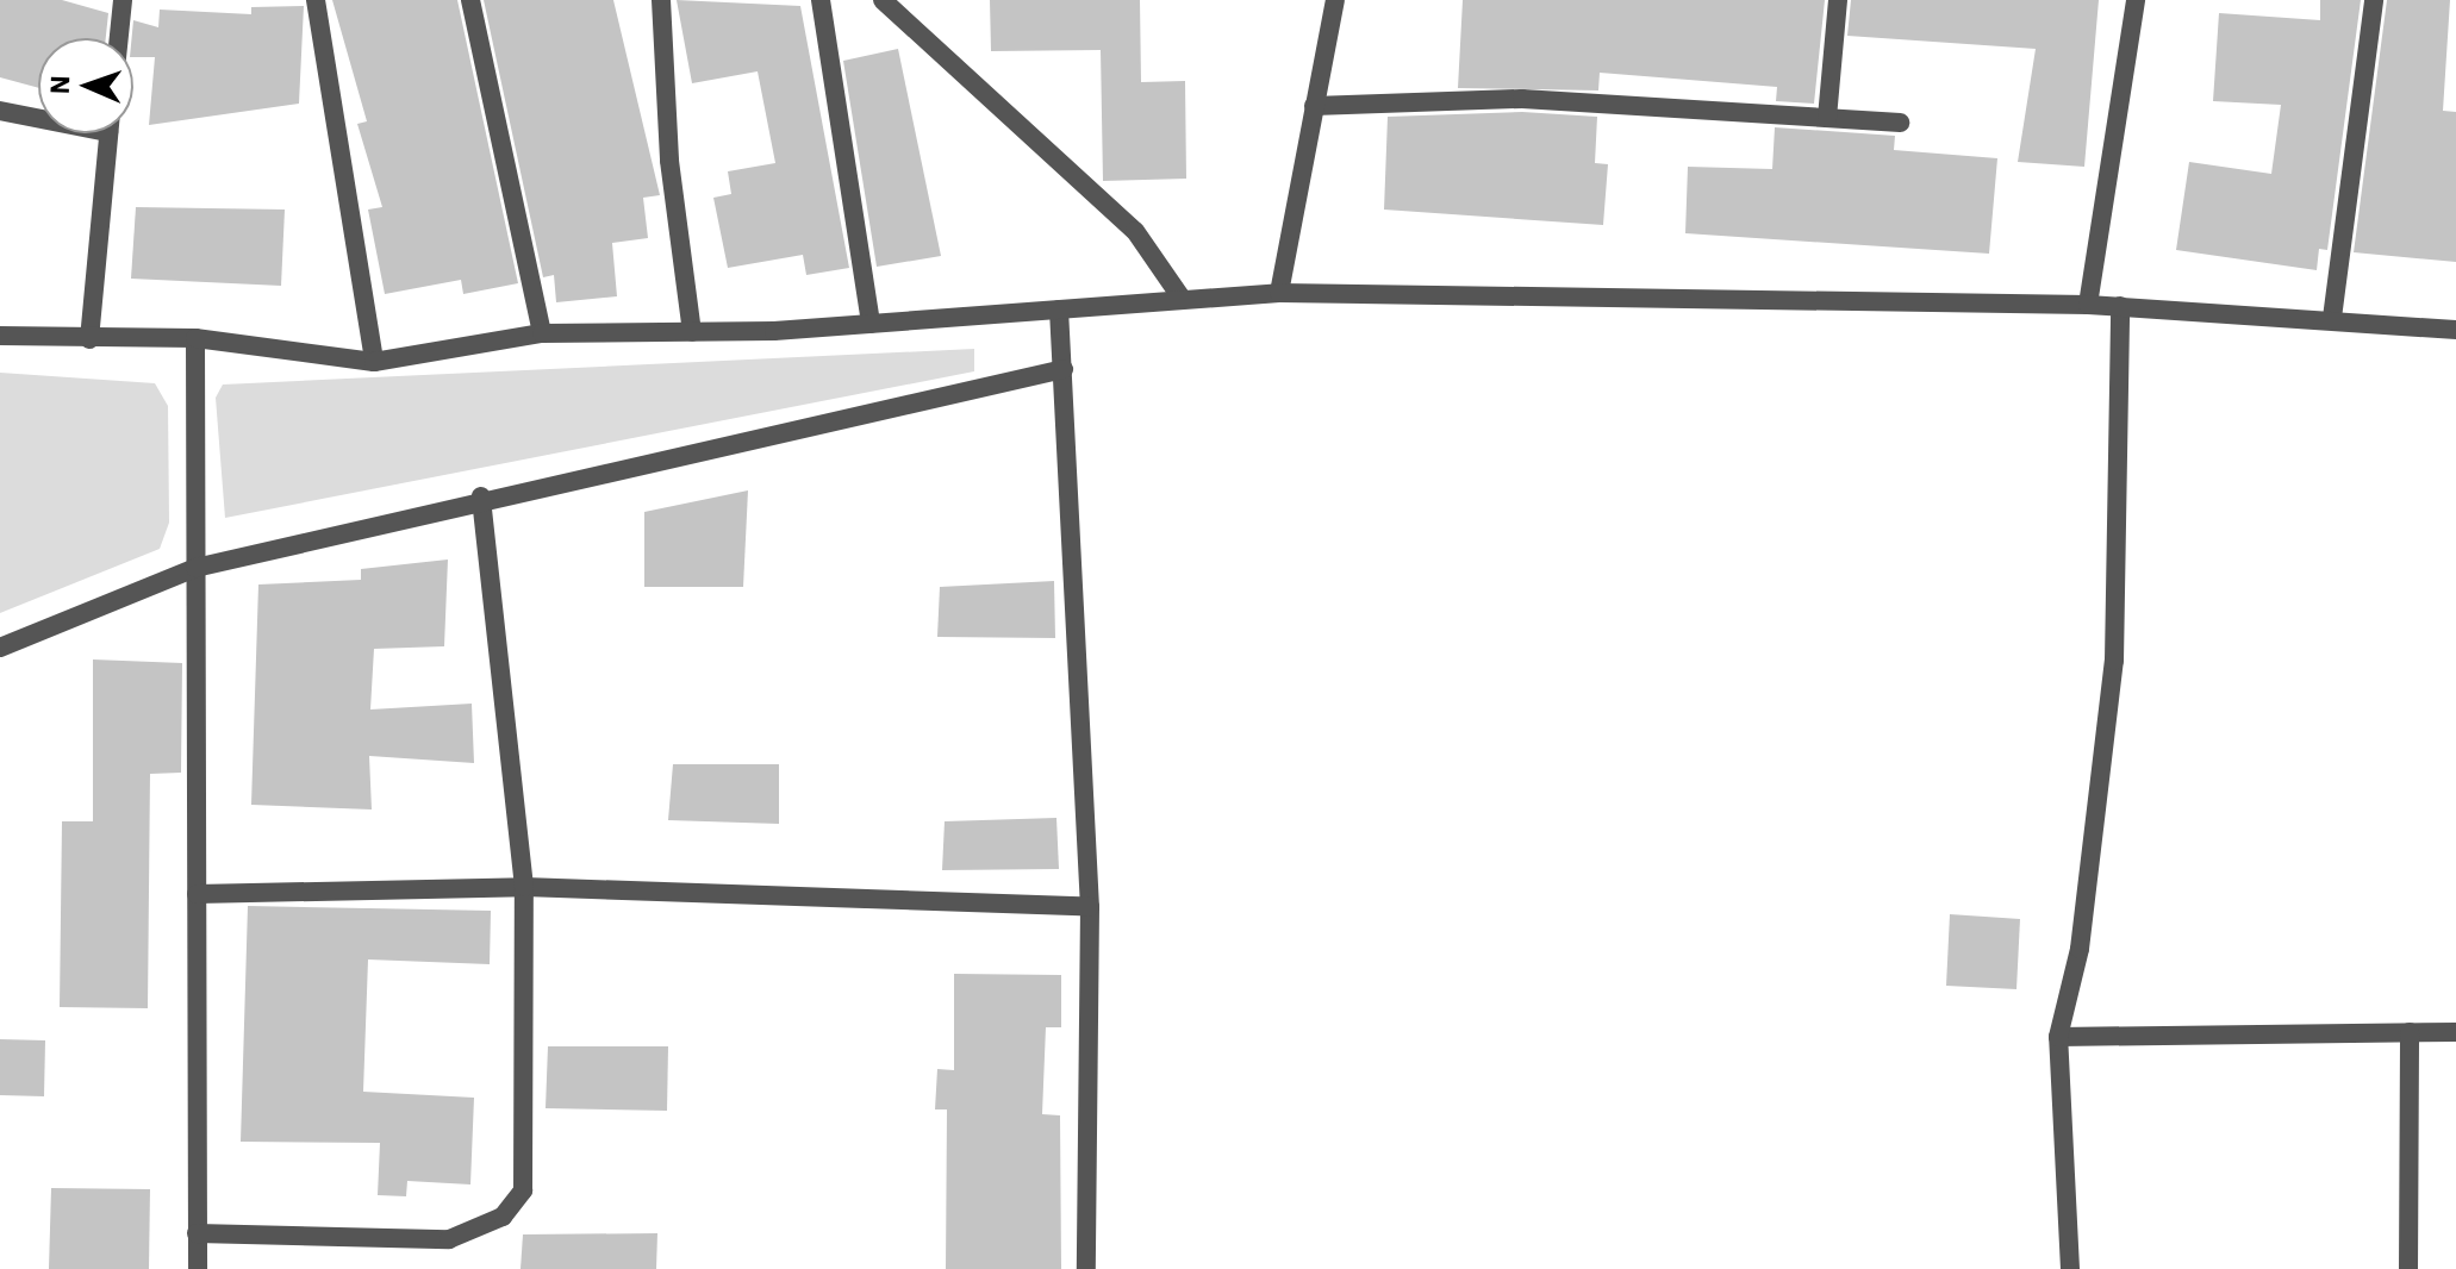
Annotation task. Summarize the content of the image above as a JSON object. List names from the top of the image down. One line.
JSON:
{"north":"left"}
